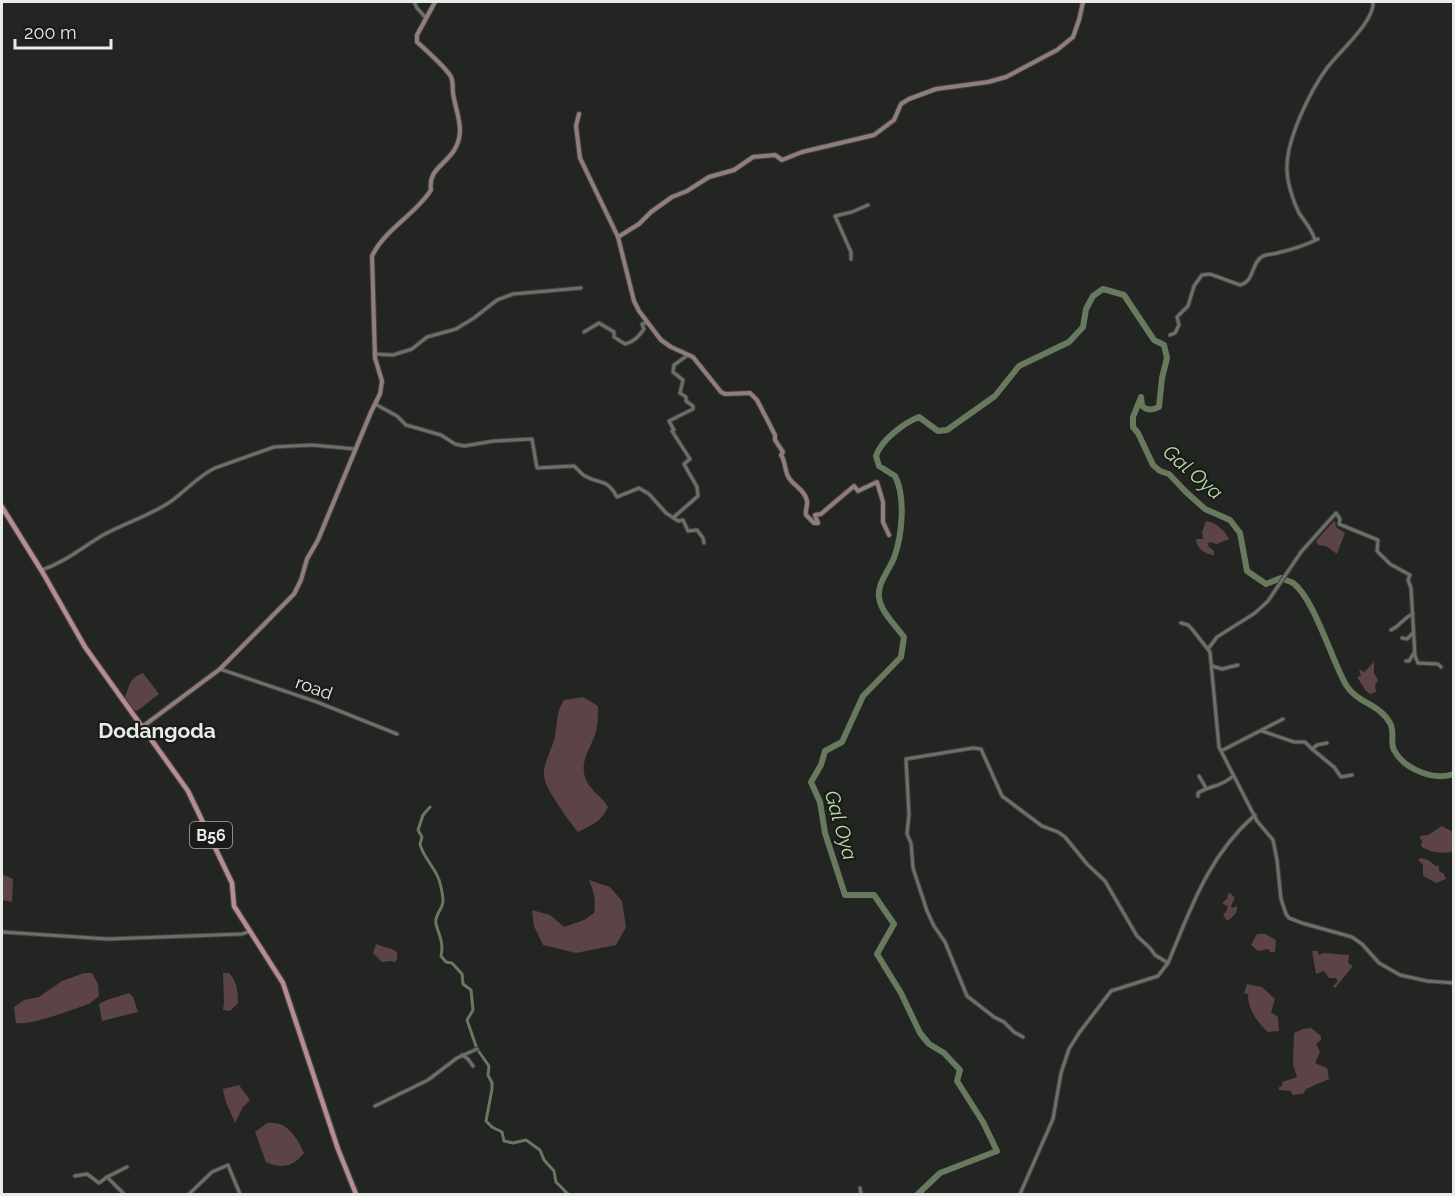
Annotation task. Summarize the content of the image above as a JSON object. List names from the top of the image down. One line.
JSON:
{"streets":{"main road":["B56"],"street":["road"]},"districts":["Dodangoda"],"water":["Gal Oya"],"scale_bar":"200 m"}
